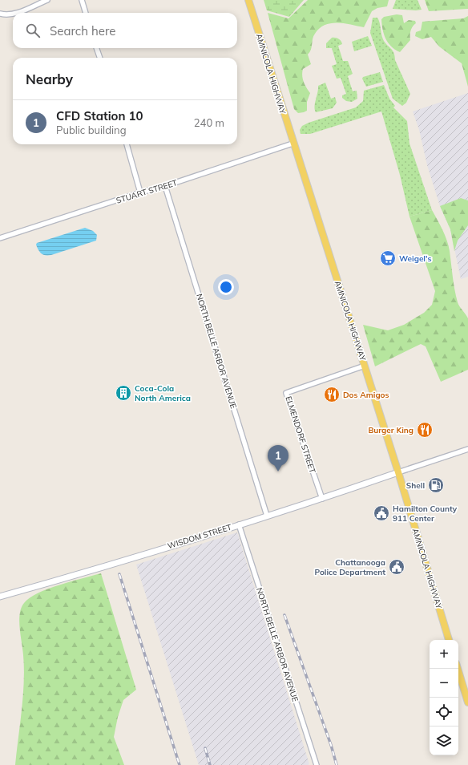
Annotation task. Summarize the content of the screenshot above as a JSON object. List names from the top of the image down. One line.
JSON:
{"streets":{"main road":["AMNICOLA HIGHWAY"],"street":["STUART STREET","NORTH BELLE ARBOR AVENUE","ELMENDORF STREET","WISDOM STREET"]},"crossings":[["AMNICOLA HIGHWAY","STUART STREET"],["AMNICOLA HIGHWAY","ELMENDORF STREET"],["AMNICOLA HIGHWAY","WISDOM STREET"],["STUART STREET","NORTH BELLE ARBOR AVENUE"],["NORTH BELLE ARBOR AVENUE","WISDOM STREET"],["ELMENDORF STREET","WISDOM STREET"]],"places":{"supermarket":["Weigel's"],"building":["Coca-Cola North America"],"restaurant":["Dos Amigos","Burger King"],"fuel station":["Shell"],"public building":["Hamilton County 911 Center","Chattanooga Police Department"]},"page":{"search":"Search here","heading":"Nearby","list":[{"mark":"1","name":"CFD Station 10","note":"Public building","value":"240 m"}],"pins":"1","map_buttons":["+","−"]}}
